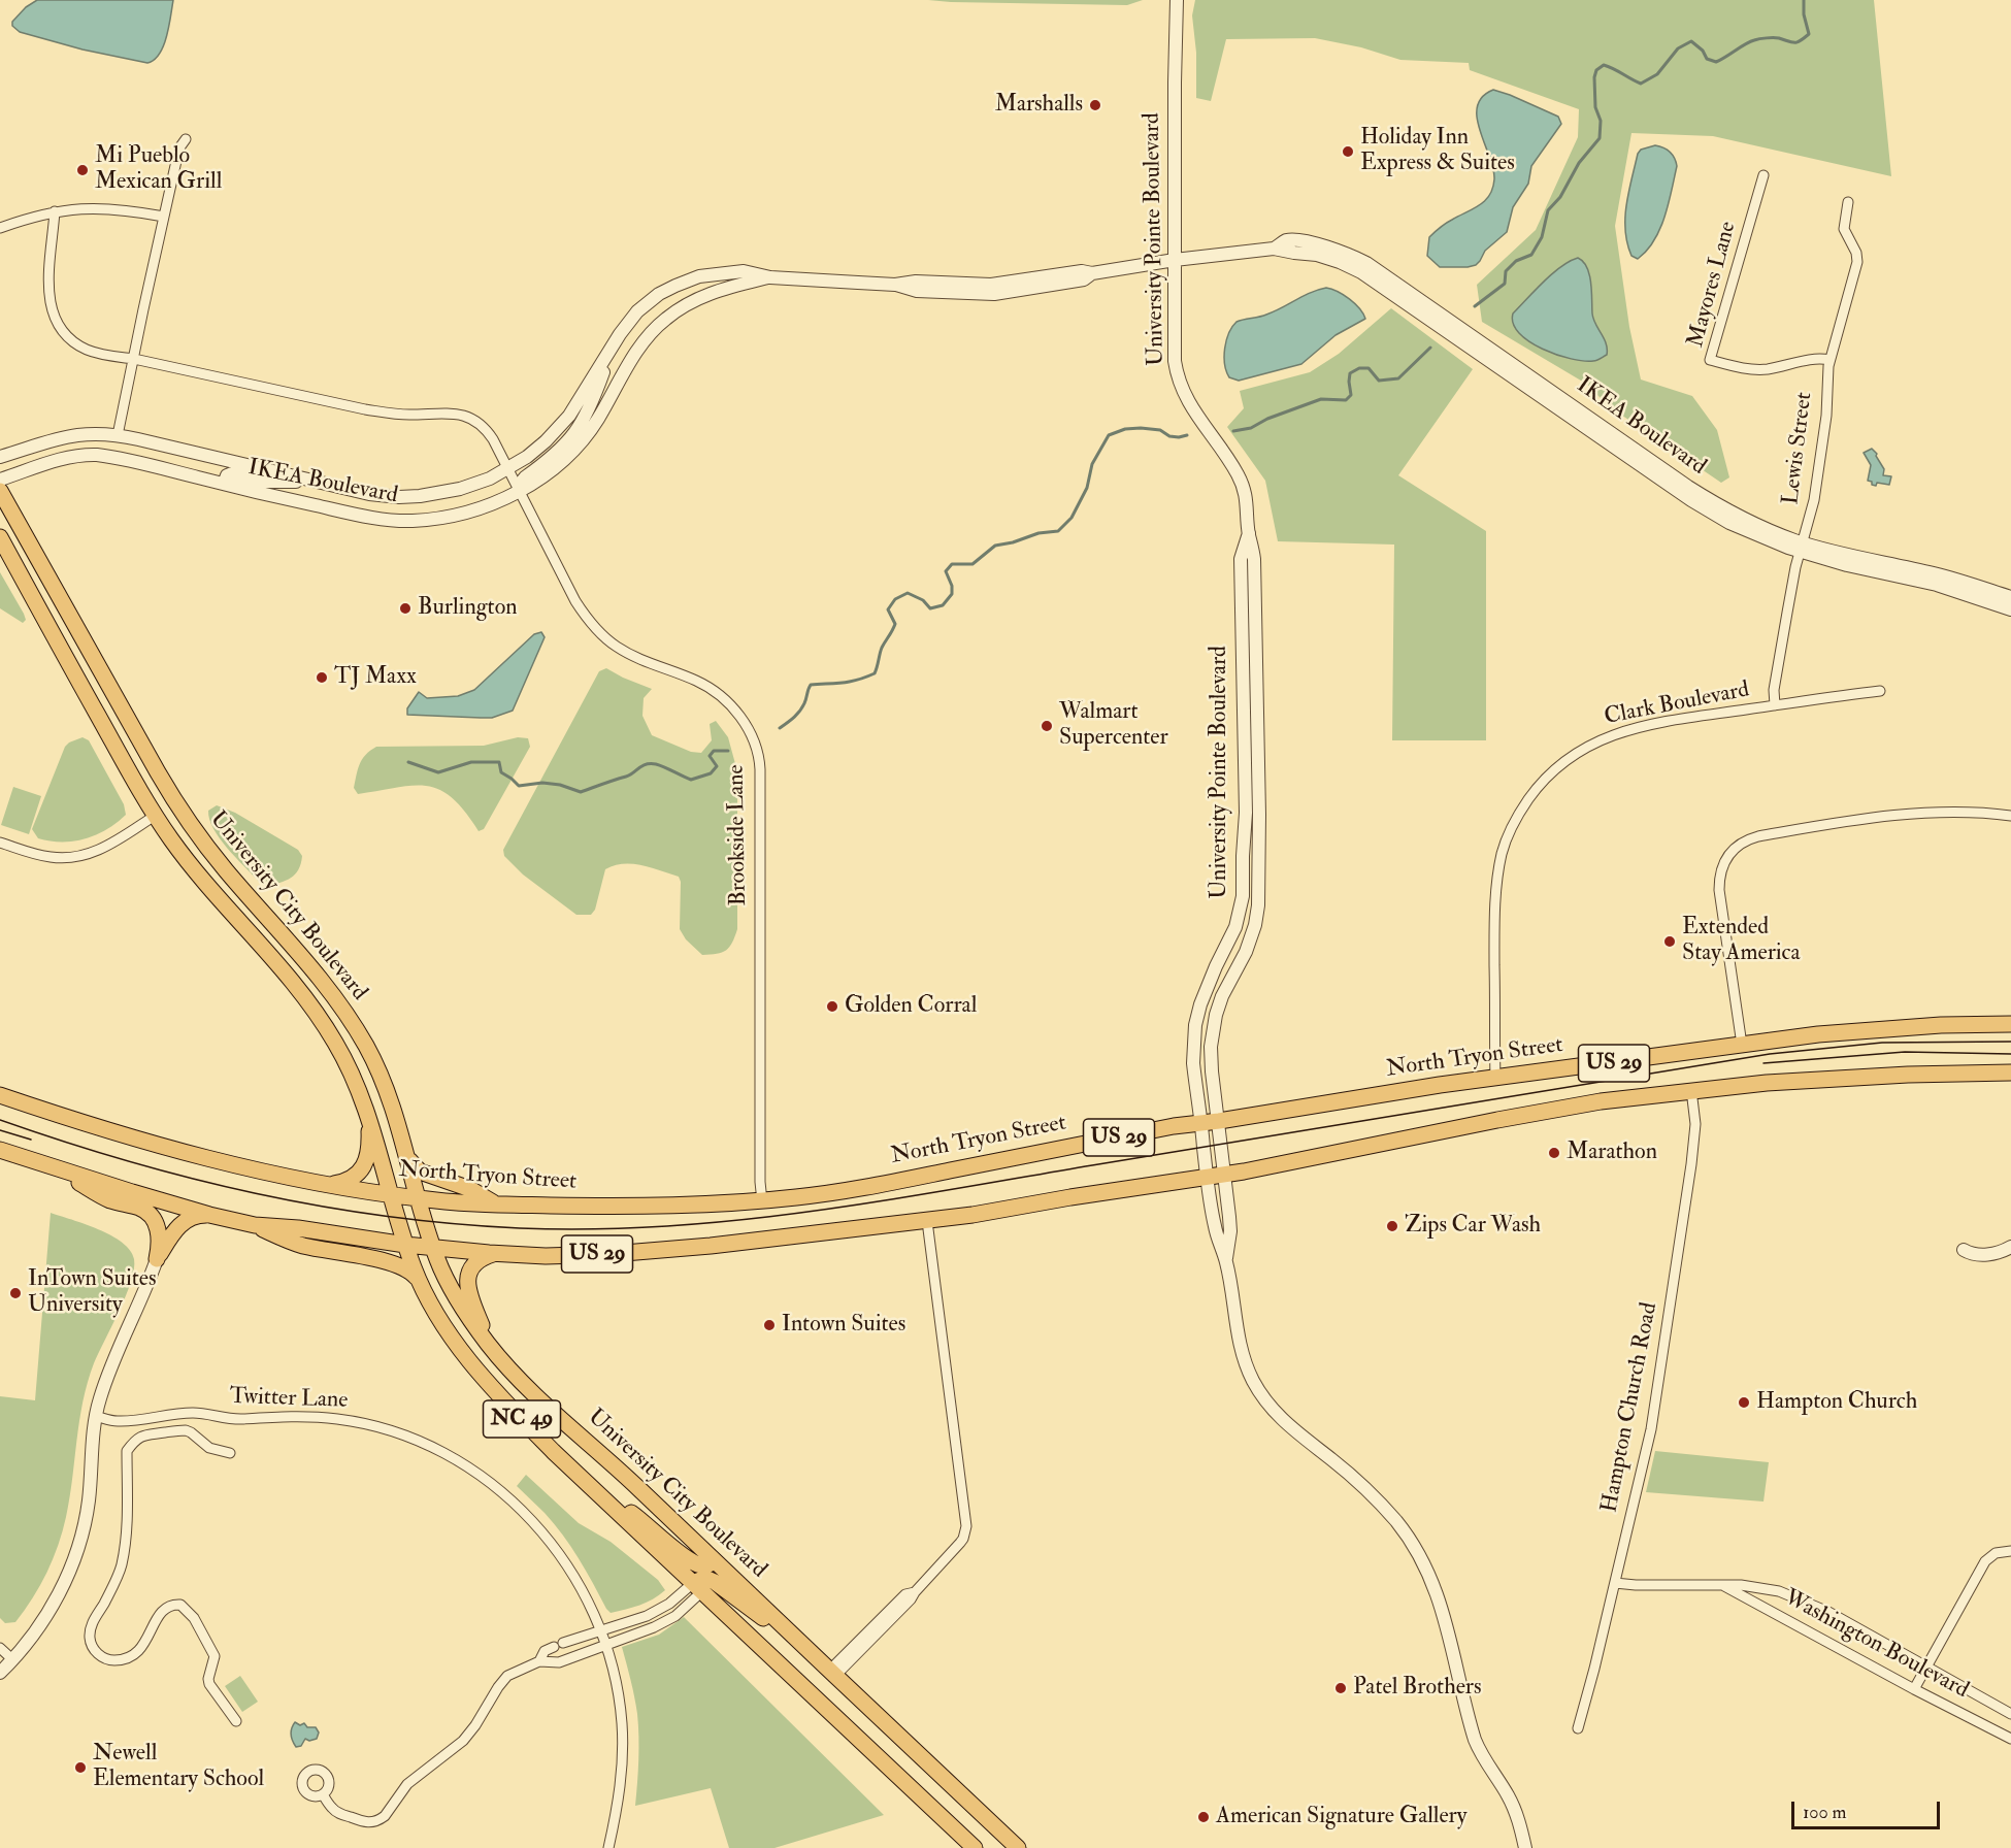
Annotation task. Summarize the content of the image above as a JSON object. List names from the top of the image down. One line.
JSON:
{"streets":{"main road":["University City Boulevard","North Tryon Street","US 29","NC 49"],"street":["University Pointe Boulevard","Mayores Lane","IKEA Boulevard","Lewis Street","Clark Boulevard","Brookside Lane","Twitter Lane","Hampton Church Road","Washington Boulevard"]},"crossings":[["University Pointe Boulevard","IKEA Boulevard"],["University Pointe Boulevard","North Tryon Street"],["University Pointe Boulevard","US 29"],["Mayores Lane","Lewis Street"],["IKEA Boulevard","Lewis Street"],["IKEA Boulevard","Brookside Lane"],["Lewis Street","Clark Boulevard"],["Clark Boulevard","North Tryon Street"],["Brookside Lane","North Tryon Street"],["University City Boulevard","North Tryon Street"],["University City Boulevard","US 29"],["University City Boulevard","NC 49"],["US 29","Hampton Church Road"],["Hampton Church Road","Washington Boulevard"]],"places":["Marshalls","Holiday Inn Express & Suites","Mi Pueblo Mexican Grill","Burlington","TJ Maxx","Walmart Supercenter","Extended Stay America","Golden Corral","Marathon","Zips Car Wash","InTown Suites University","Intown Suites","Hampton Church","Patel Brothers","Newell Elementary School","American Signature Gallery"],"scale_bar":"100 m"}
